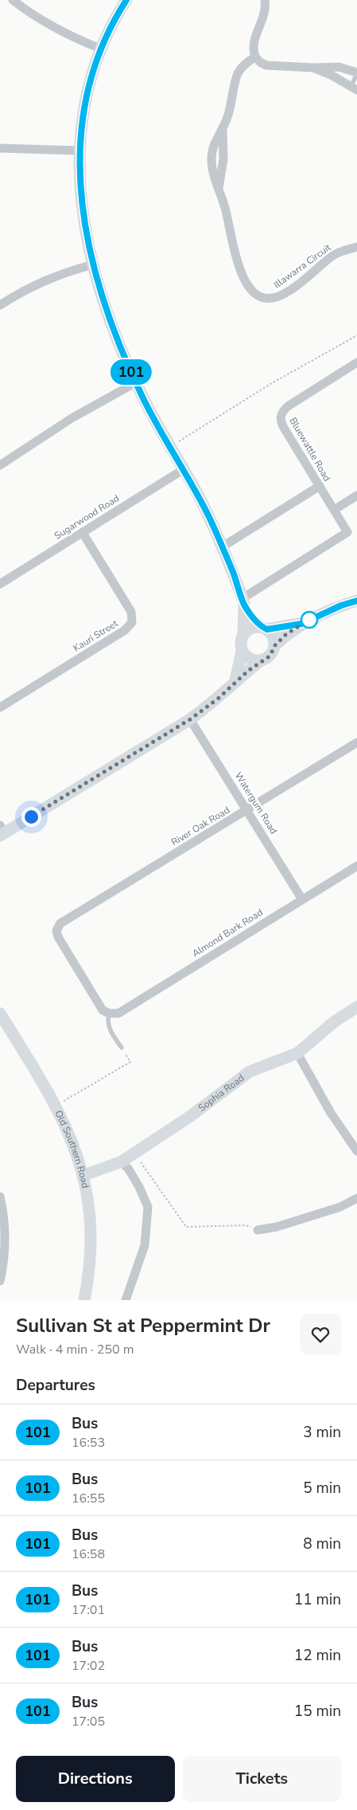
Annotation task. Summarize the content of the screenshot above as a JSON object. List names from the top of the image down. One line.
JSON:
{"streets":{"street":["Illawarra Circuit","Bluewattle Road","Sugarwood Road","Kauri Street","Watergum Road","River Oak Road","Almond Bark Road","Sophia Road","Old Southern Road"]},"crossings":[["Sugarwood Road","Kauri Street"],["Watergum Road","River Oak Road"],["Watergum Road","Almond Bark Road"],["River Oak Road","Almond Bark Road"],["Sophia Road","Old Southern Road"]],"lines":["bus line 101"],"page":{"on_map":"101","heading":[["Sullivan St at Peppermint Dr","Walk · 4 min · 250 m"],"Departures"],"list":[{"mark":"101","name":"Bus","note":"16:53","value":"3 min"},{"mark":"101","name":"Bus","note":"16:55","value":"5 min"},{"mark":"101","name":"Bus","note":"16:58","value":"8 min"},{"mark":"101","name":"Bus","note":"17:01","value":"11 min"},{"mark":"101","name":"Bus","note":"17:02","value":"12 min"},{"mark":"101","name":"Bus","note":"17:05","value":"15 min"}],"buttons":["Directions","Tickets"]}}
